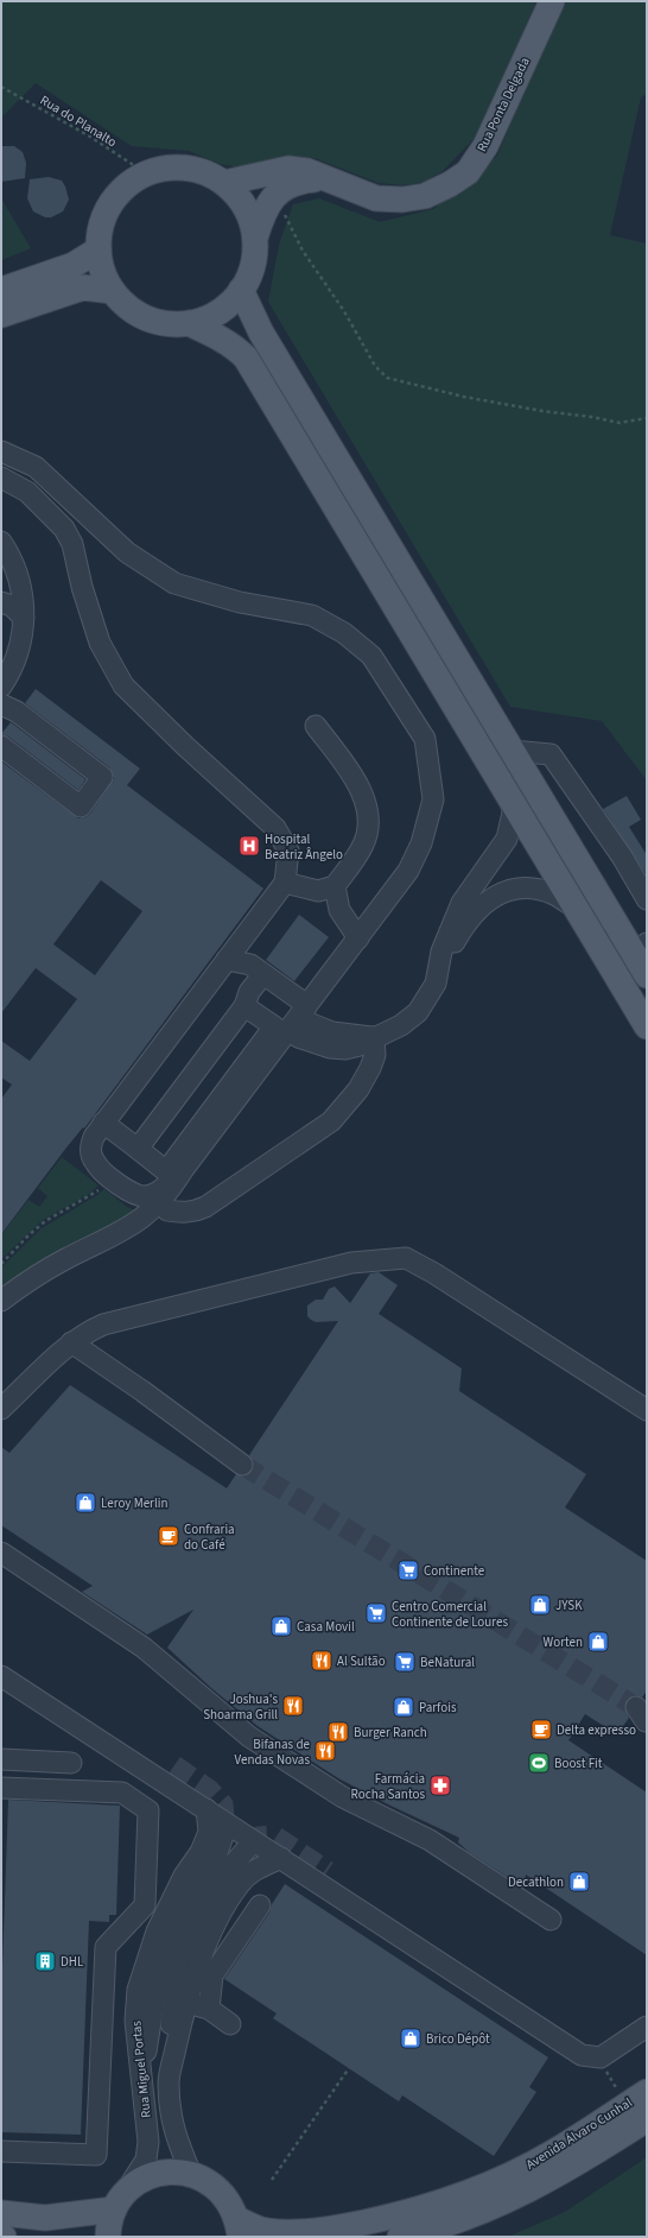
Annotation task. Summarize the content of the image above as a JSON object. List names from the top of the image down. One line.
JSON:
{"streets":{"main road":["Rua Ponta Delgada","Avenida Álvaro Cunhal"],"lane":["Rua Miguel Portas"],"path":["Rua do Planalto"]},"crossings":[["Rua Ponta Delgada","Rua do Planalto"]],"places":{"hospital":["Hospital Beatriz Ângelo"],"shop":["Leroy Merlin","JYSK","Casa Movil","Worten","Parfois","Decathlon","Brico Dépôt"],"cafe":["Confraria do Café","Delta expresso"],"supermarket":["Continente","Centro Comercial Continente de Loures","BeNatural"],"restaurant":["Al Sultão","Joshua's Shoarma Grill","Burger Ranch","Bifanas de Vendas Novas"],"sports":["Boost Fit"],"pharmacy":["Farmácia Rocha Santos"],"building":["DHL"]}}
